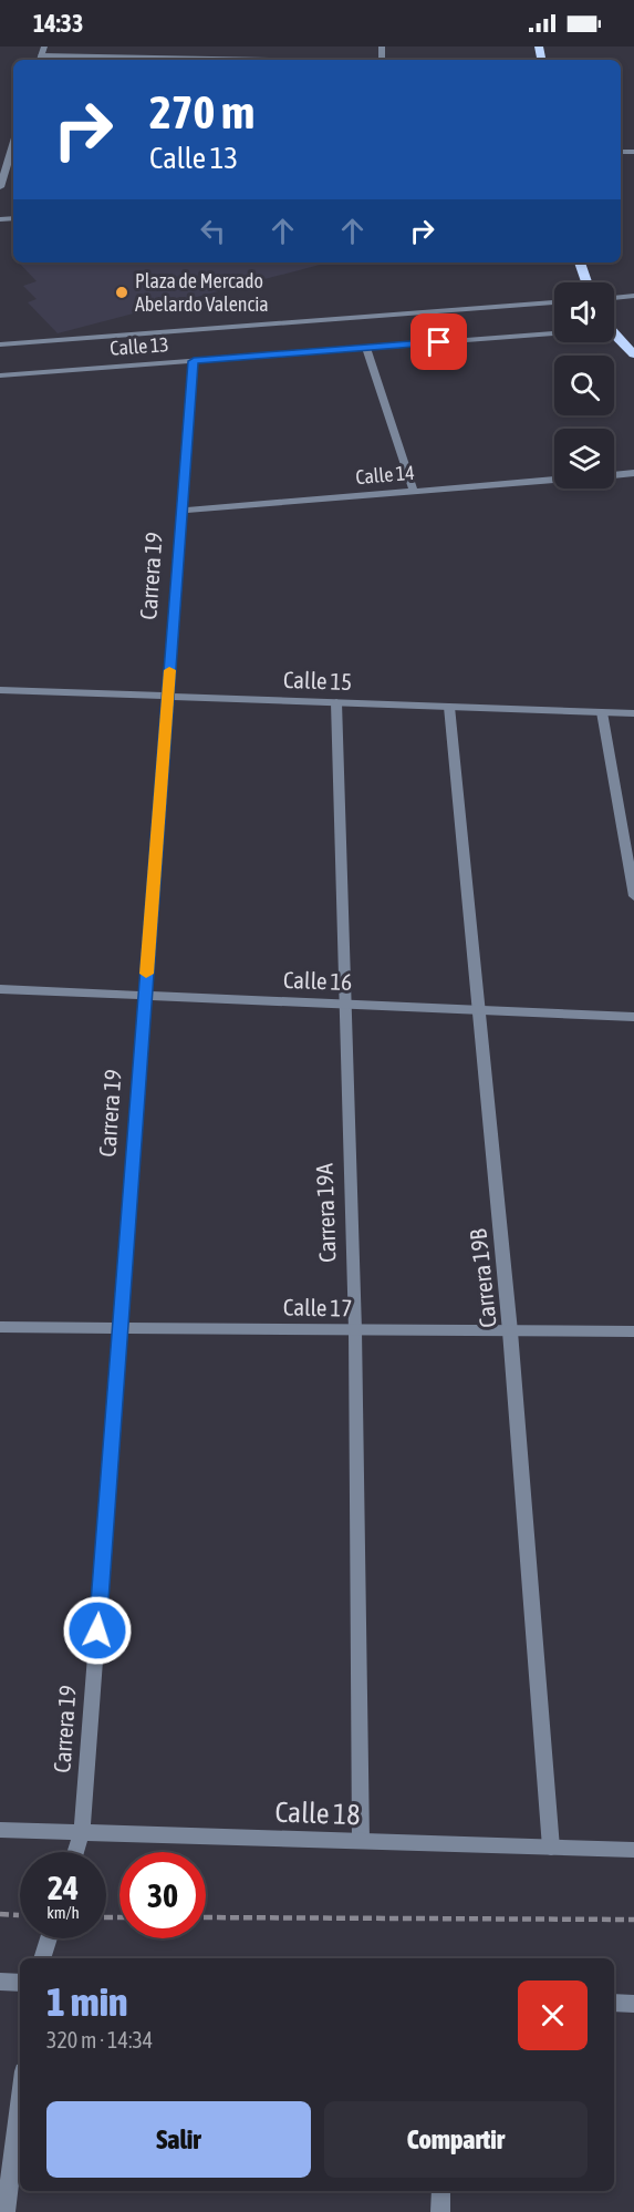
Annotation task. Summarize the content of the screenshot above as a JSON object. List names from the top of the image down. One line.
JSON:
{"streets":{"street":["Calle 13","Calle 14","Carrera 19","Calle 15","Calle 16","Carrera 19A","Carrera 19B","Calle 17","Calle 18"]},"crossings":[["Calle 13","Carrera 19"],["Calle 14","Carrera 19"],["Carrera 19","Calle 15"],["Carrera 19","Calle 16"],["Carrera 19","Calle 17"],["Carrera 19","Calle 18"],["Calle 15","Carrera 19A"],["Calle 15","Carrera 19B"],["Calle 16","Carrera 19A"],["Calle 16","Carrera 19B"],["Carrera 19A","Calle 17"],["Carrera 19A","Calle 18"],["Carrera 19B","Calle 17"],["Carrera 19B","Calle 18"]],"places":["Plaza de Mercado Abelardo Valencia"],"page":{"status":"14:33","turn":["270 m","Calle 13"],"speed":"24 km/h","limit":"30","heading":["1 min","320 m · 14:34"],"buttons":["Salir","Compartir"]}}
